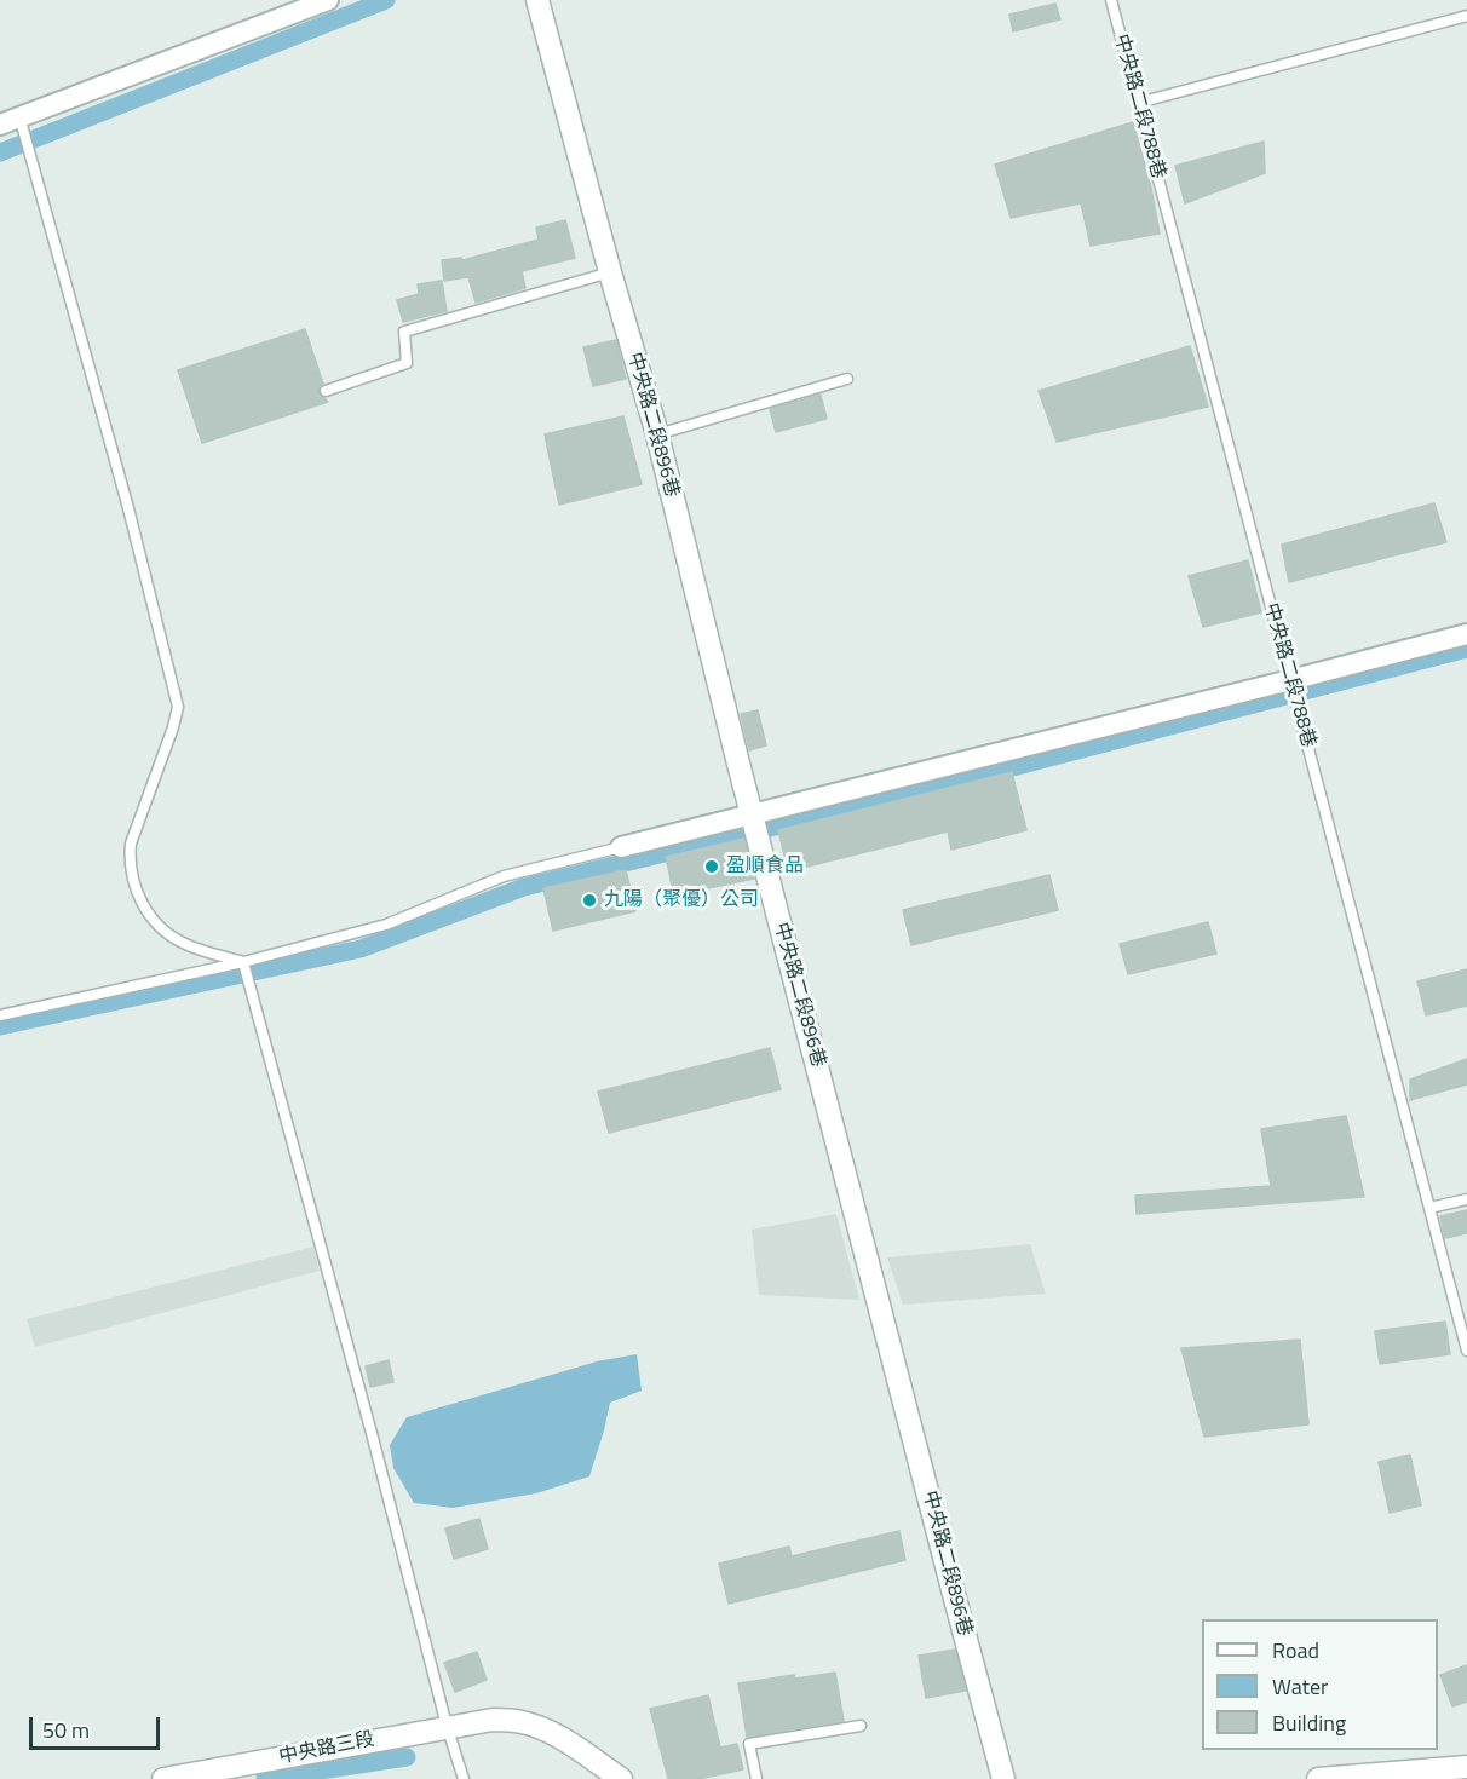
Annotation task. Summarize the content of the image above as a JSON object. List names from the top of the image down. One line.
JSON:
{"streets":{"street":["中央路二段896巷","中央路三段"],"lane":["中央路二段788巷"]},"places":["盈順食品","九陽（聚優）公司"],"legend":["Road","Water","Building"],"scale_bar":"50 m"}
